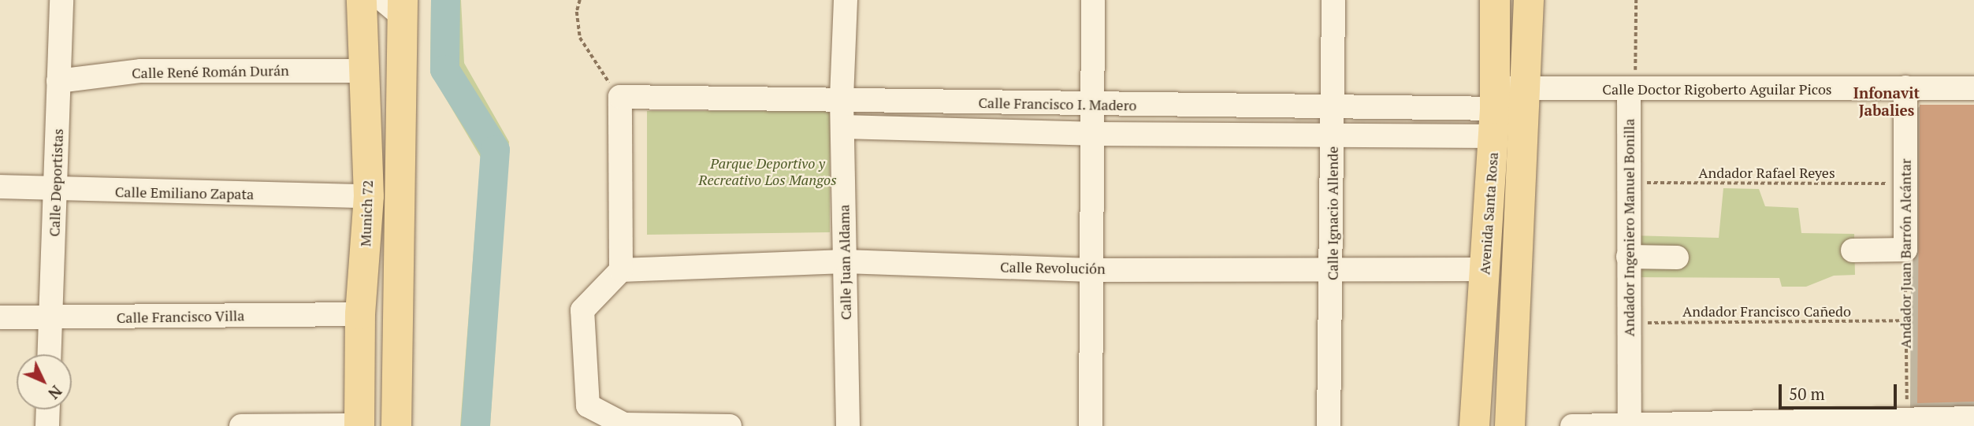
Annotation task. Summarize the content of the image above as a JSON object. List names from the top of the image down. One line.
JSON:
{"streets":{"main road":["Munich 72","Avenida Santa Rosa"],"street":["Calle René Román Durán","Calle Doctor Rigoberto Aguilar Picos","Calle Francisco I. Madero","Calle Deportistas","Calle Emiliano Zapata","Calle Ignacio Allende","Andador Ingeniero Manuel Bonilla","Andador Juan Barrón Alcántar","Calle Juan Aldama","Calle Revolución","Calle Francisco Villa"],"path":["Andador Rafael Reyes","Andador Francisco Cañedo"]},"crossings":[["Calle René Román Durán","Calle Deportistas"],["Calle René Román Durán","Munich 72"],["Calle Doctor Rigoberto Aguilar Picos","Calle Francisco I. Madero"],["Calle Doctor Rigoberto Aguilar Picos","Avenida Santa Rosa"],["Calle Doctor Rigoberto Aguilar Picos","Andador Ingeniero Manuel Bonilla"],["Calle Doctor Rigoberto Aguilar Picos","Andador Juan Barrón Alcántar"],["Calle Francisco I. Madero","Calle Ignacio Allende"],["Calle Francisco I. Madero","Avenida Santa Rosa"],["Calle Francisco I. Madero","Calle Juan Aldama"],["Andador Rafael Reyes","Andador Ingeniero Manuel Bonilla"],["Andador Rafael Reyes","Andador Juan Barrón Alcántar"],["Calle Deportistas","Calle Emiliano Zapata"],["Calle Deportistas","Calle Francisco Villa"],["Calle Emiliano Zapata","Munich 72"],["Munich 72","Calle Francisco Villa"],["Calle Ignacio Allende","Calle Revolución"],["Avenida Santa Rosa","Calle Revolución"],["Andador Ingeniero Manuel Bonilla","Andador Francisco Cañedo"],["Andador Juan Barrón Alcántar","Andador Francisco Cañedo"],["Calle Juan Aldama","Calle Revolución"]],"districts":["Infonavit Jabalies"],"parks":["Parque Deportivo y Recreativo Los Mangos"],"scale_bar":"50 m","north":"bottom right"}
